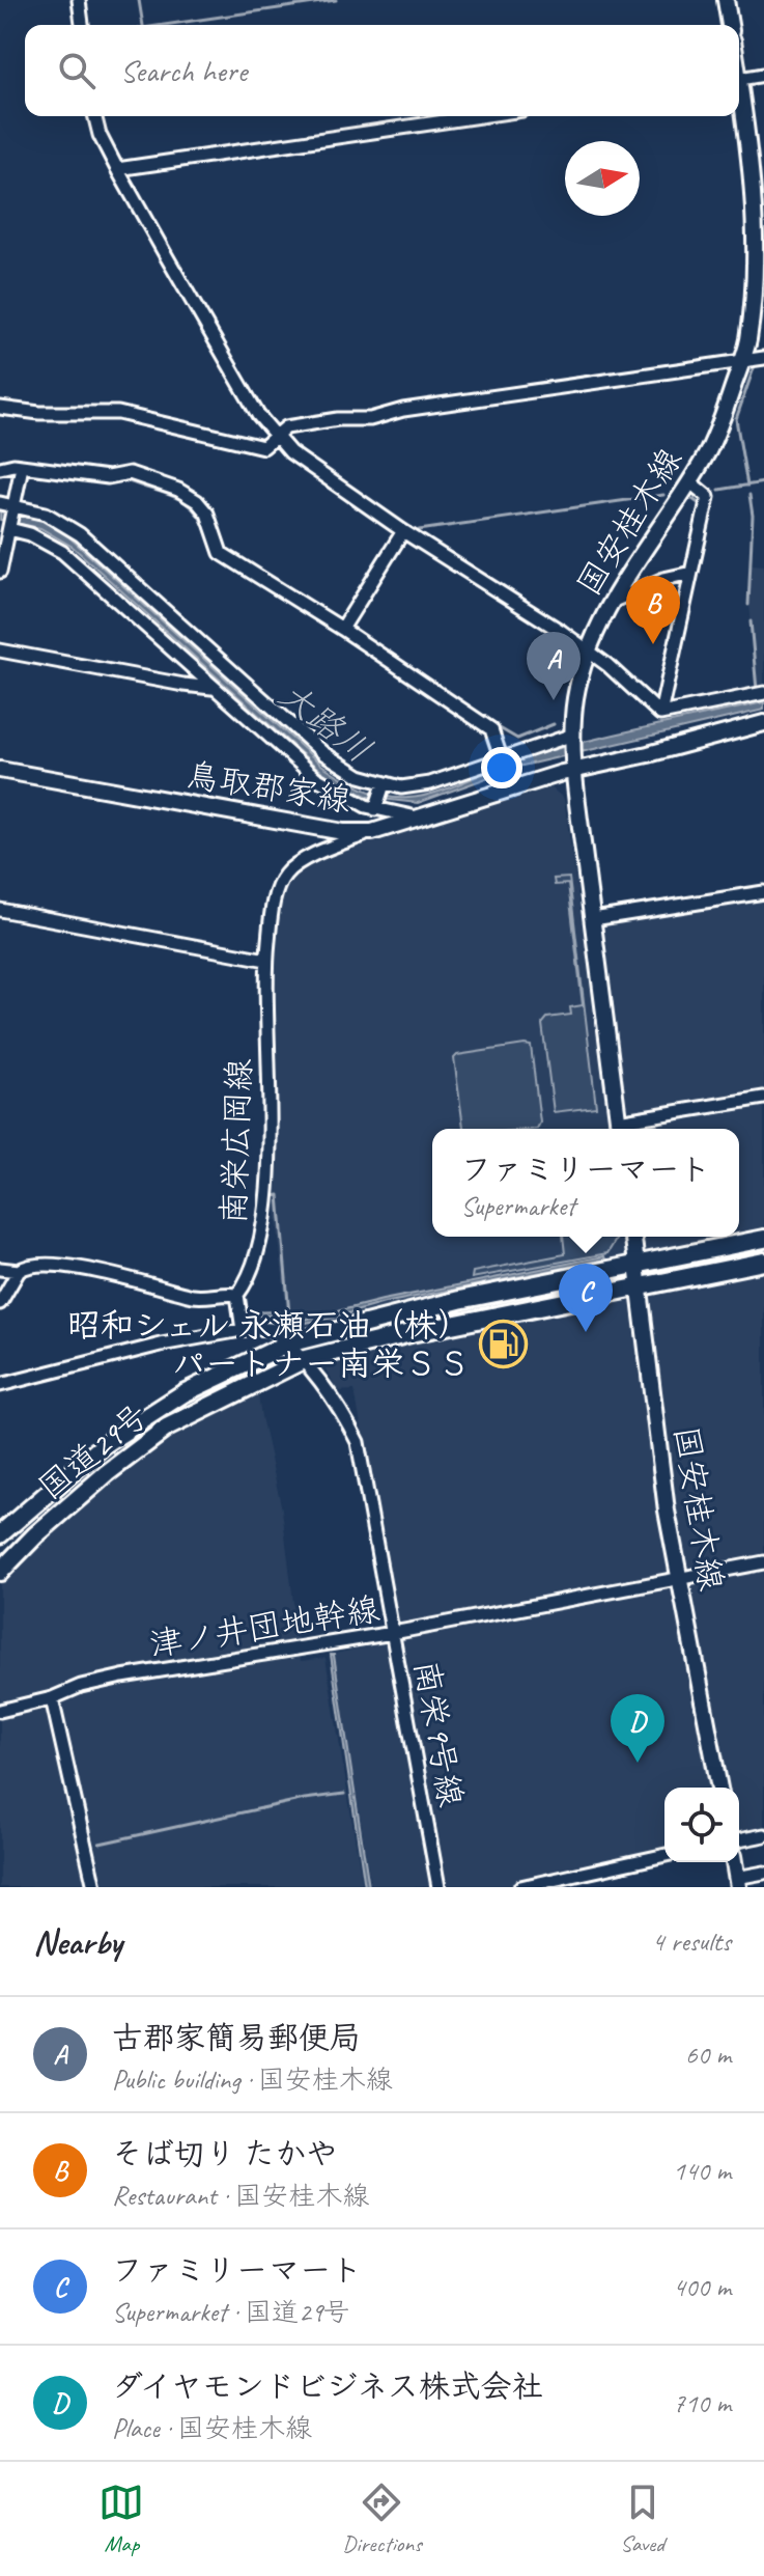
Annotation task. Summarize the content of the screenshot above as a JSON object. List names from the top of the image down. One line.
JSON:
{"streets":{"highway":["国道29号"],"main road":["国安桂木線","鳥取郡家線"],"street":["南栄広岡線","津ノ井団地幹線","南栄9号線"]},"crossings":[["国安桂木線","鳥取郡家線"],["国安桂木線","国道29号"],["国安桂木線","津ノ井団地幹線"],["鳥取郡家線","南栄広岡線"],["国道29号","南栄9号線"],["津ノ井団地幹線","南栄9号線"]],"water":["大路川"],"places":{"fuel station":["昭和シェル 永瀬石油（株） パートナー南栄ＳＳ"]},"north":"right","page":{"search":"Search here","pins":["B","A","C","D"],"popup":["ファミリーマート","Supermarket"],"heading":["Nearby","4 results"],"list":[{"mark":"A","name":"古郡家簡易郵便局","note":"Public building · 国安桂木線","value":"60 m"},{"mark":"B","name":"そば切り たかや","note":"Restaurant · 国安桂木線","value":"140 m"},{"mark":"C","name":"ファミリーマート","note":"Supermarket · 国道29号","value":"400 m"},{"mark":"D","name":"ダイヤモンドビジネス株式会社","note":"Place · 国安桂木線","value":"710 m"}],"nav":["Map","Directions","Saved"]}}
